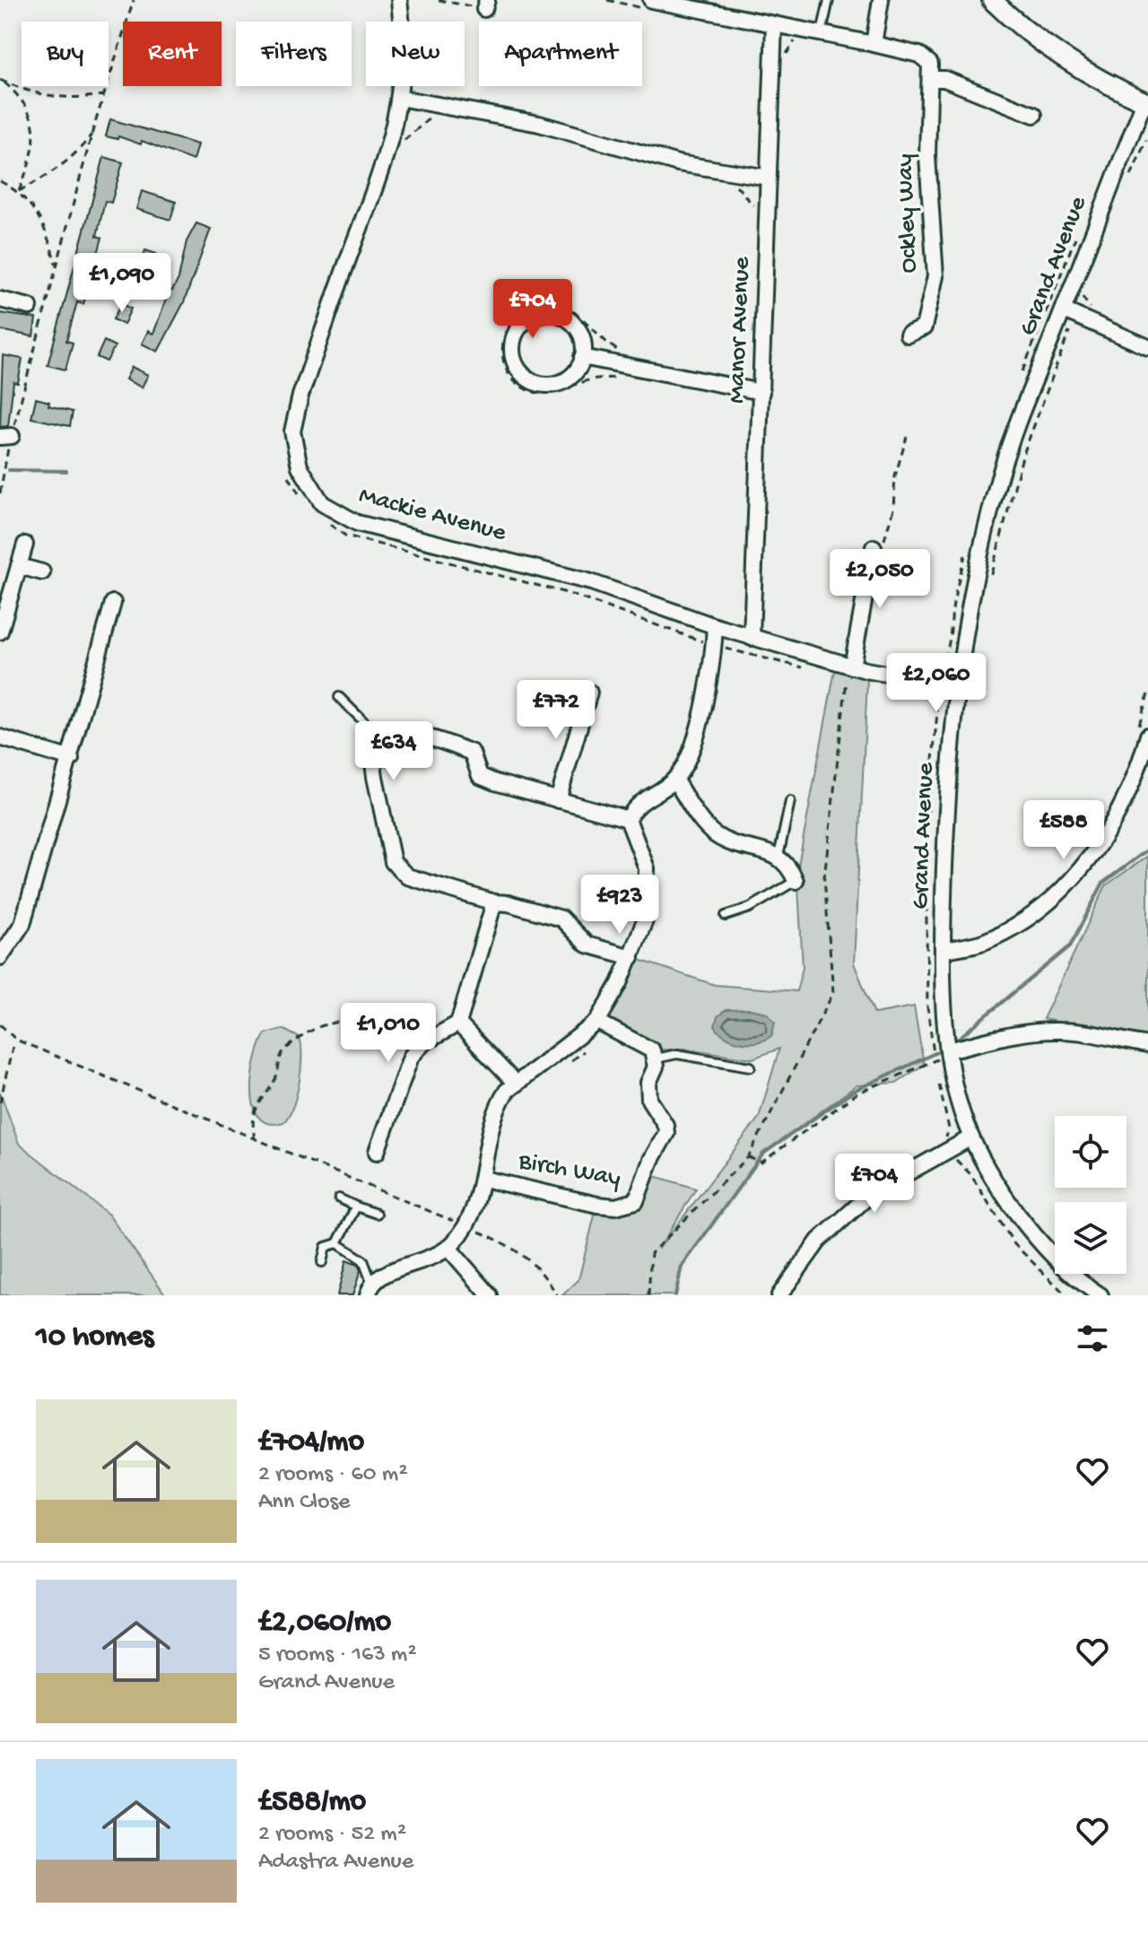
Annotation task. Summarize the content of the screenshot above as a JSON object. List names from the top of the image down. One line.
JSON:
{"streets":{"street":["Ockley Way","Grand Avenue","Manor Avenue","Mackie Avenue","Birch Way"]},"crossings":[["Grand Avenue","Mackie Avenue"],["Manor Avenue","Mackie Avenue"]],"page":{"chip":["Buy","Rent","Filters","New","Apartment"],"price":["£1,090","£704","£2,050","£2,060","£772","£634","£588","£923","£1,010","£704"],"heading":"10 homes","list":[{"name":"£704/mo","note":"2 rooms · 60 m² · Ann Close"},{"name":"£2,060/mo","note":"5 rooms · 163 m² · Grand Avenue"},{"name":"£588/mo","note":"2 rooms · 52 m² · Adastra Avenue"}]}}
